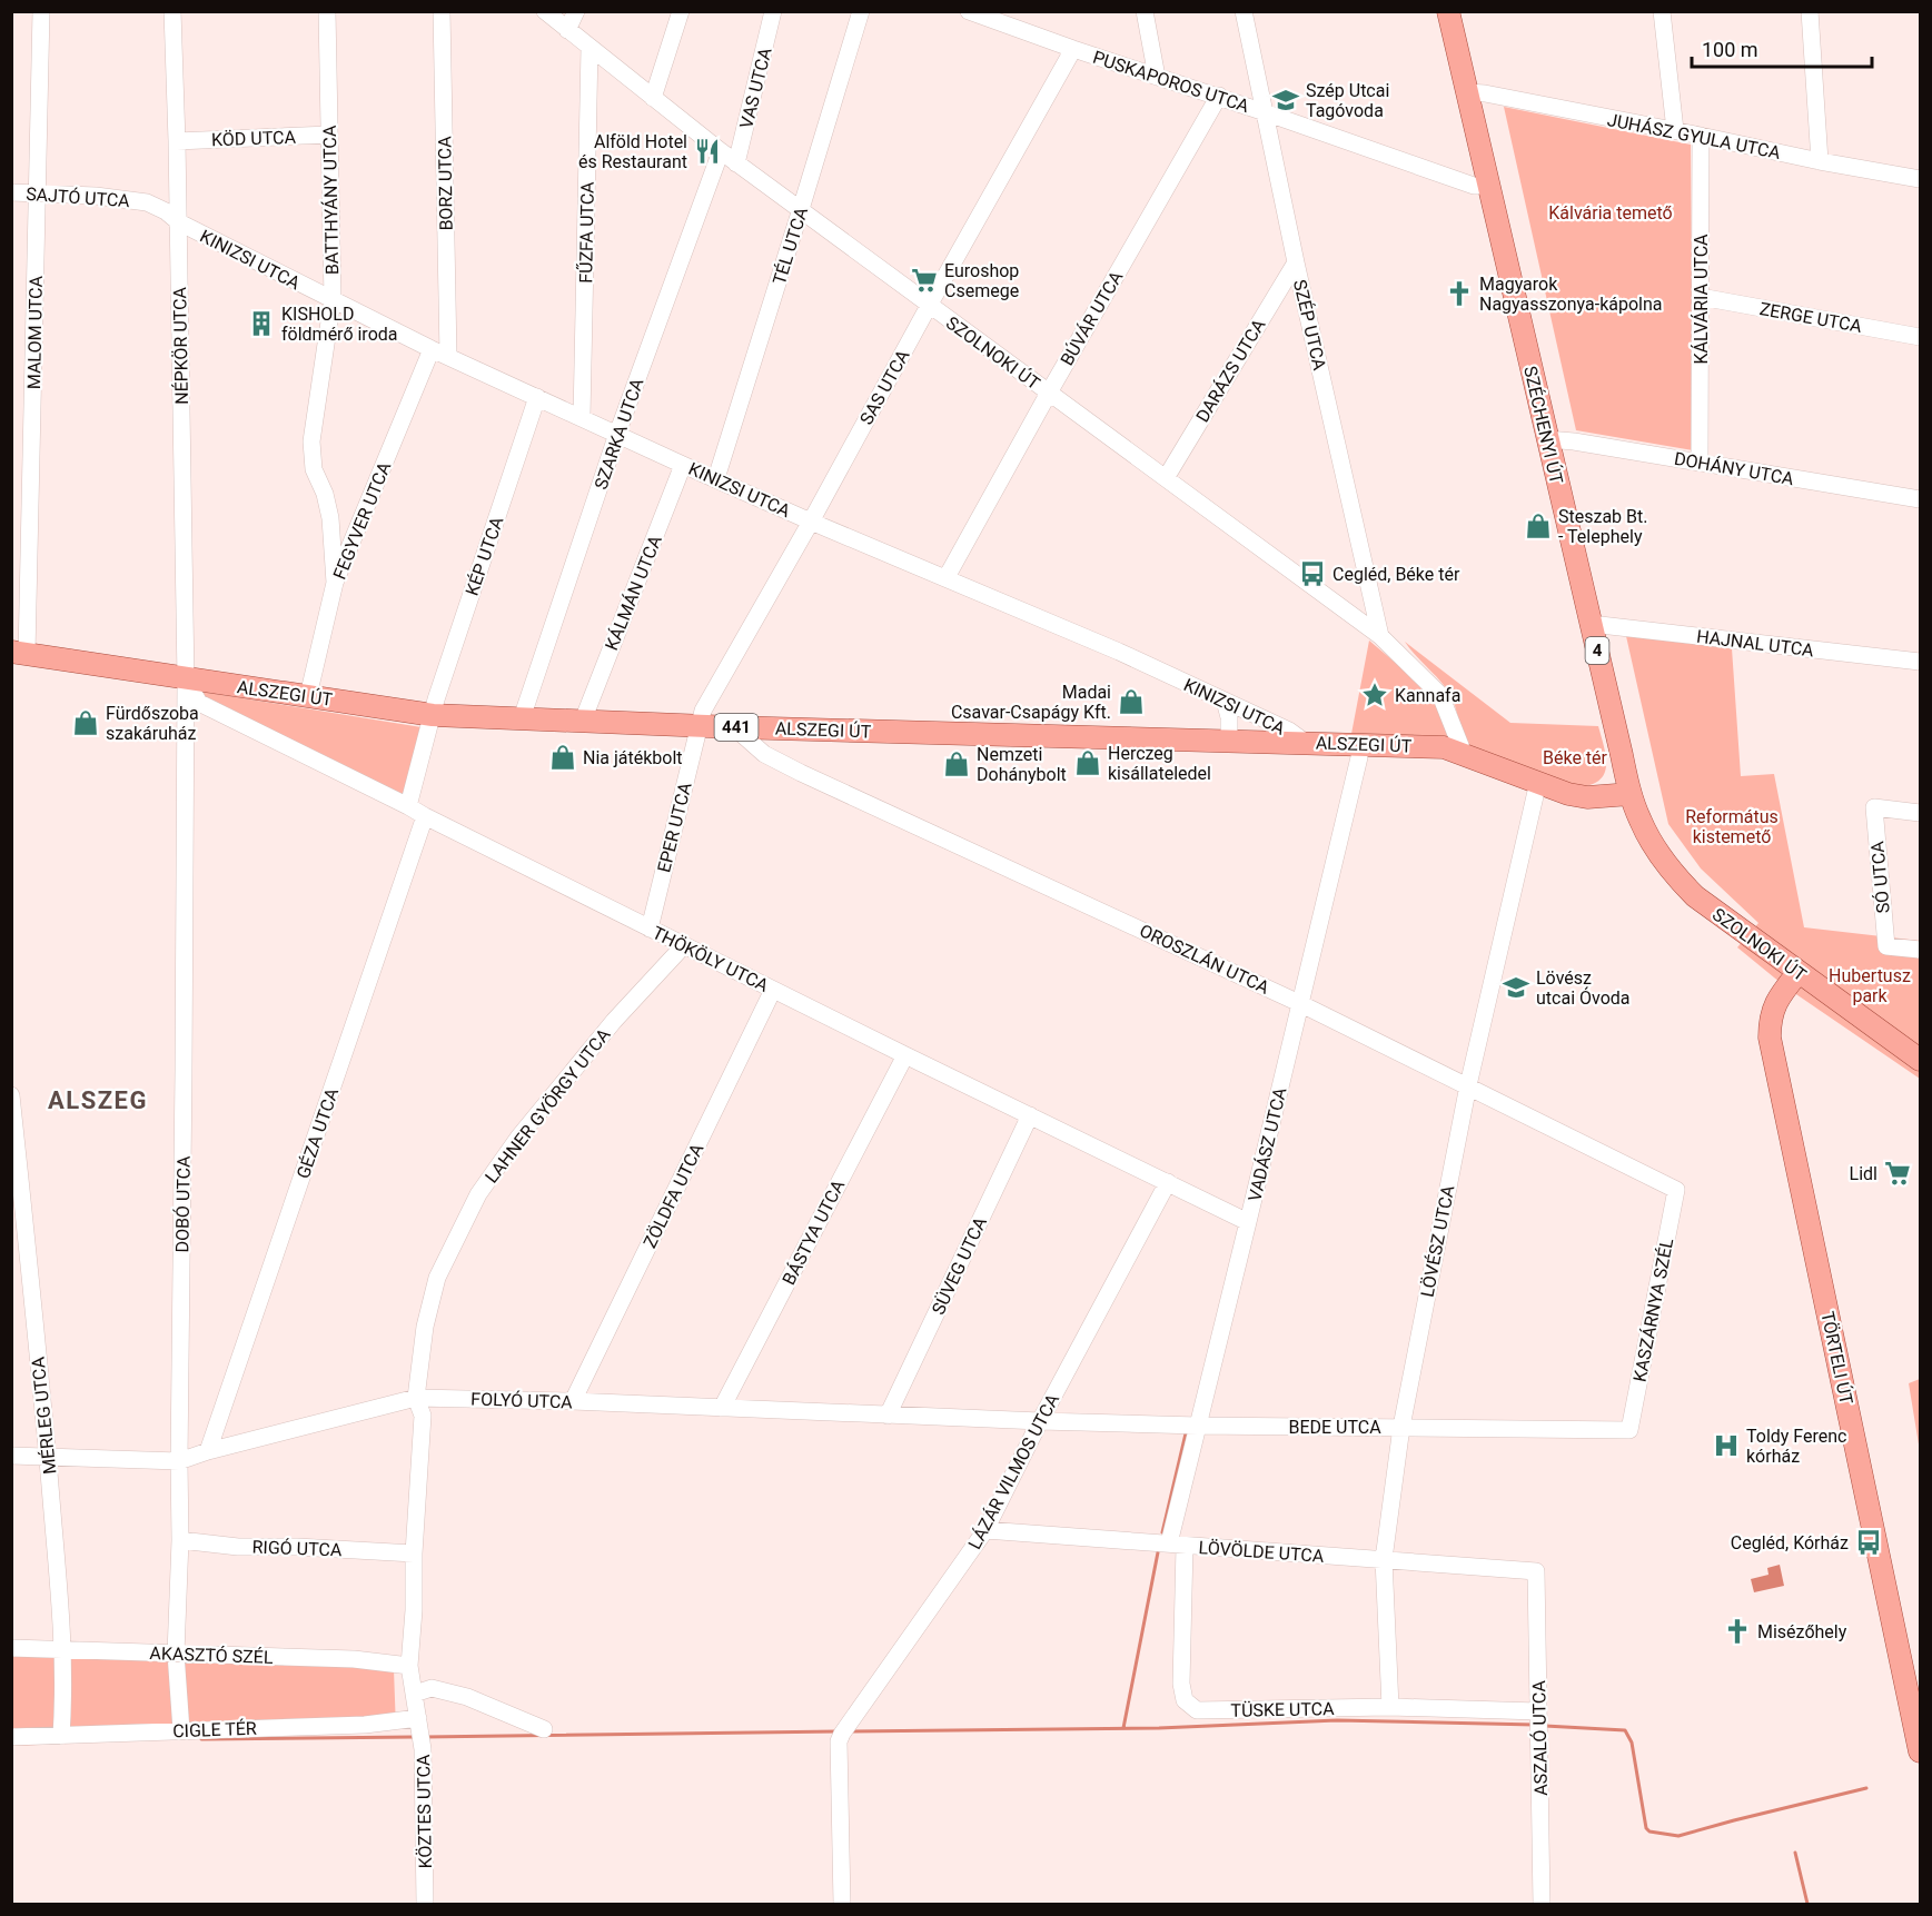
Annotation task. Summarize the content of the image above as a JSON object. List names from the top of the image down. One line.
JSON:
{"streets":{"main road":["SZOLNOKI ÚT","SZÉCHENYI ÚT","4","ALSZEGI ÚT","441","TÖRTELI ÚT"],"street":["PUSKAPOROS UTCA","VAS UTCA","JUHÁSZ GYULA UTCA","KÖD UTCA","BORZ UTCA","SAJTÓ UTCA","BATTHYÁNY UTCA","FŰZFA UTCA","TÉL UTCA","KINIZSI UTCA","KÁLVÁRIA UTCA","ZERGE UTCA","BÚVÁR UTCA","SZÉP UTCA","MALOM UTCA","NÉPKÖR UTCA","DARÁZS UTCA","SAS UTCA","SZARKA UTCA","DOHÁNY UTCA","FEGYVER UTCA","KÉP UTCA","KÁLMÁN UTCA","HAJNAL UTCA","EPER UTCA","SÓ UTCA","THÖKÖLY UTCA","OROSZLÁN UTCA","LAHNER GYÖRGY UTCA","GÉZA UTCA","VADÁSZ UTCA","ZÖLDFA UTCA","DOBÓ UTCA","BÁSTYA UTCA","LÖVÉSZ UTCA","SÜVEG UTCA","KASZÁRNYA SZÉL","FOLYÓ UTCA","MÉRLEG UTCA","BEDE UTCA","LÁZÁR VILMOS UTCA","RIGÓ UTCA","LÖVÖLDE UTCA","AKASZTÓ SZÉL","TÜSKE UTCA","CIGLE TÉR","ASZALÓ UTCA","KÖZTES UTCA"]},"crossings":[["PUSKAPOROS UTCA","BÚVÁR UTCA"],["PUSKAPOROS UTCA","SZÉP UTCA"],["PUSKAPOROS UTCA","SAS UTCA"],["PUSKAPOROS UTCA","SZÉCHENYI ÚT"],["VAS UTCA","SZOLNOKI ÚT"],["JUHÁSZ GYULA UTCA","KÁLVÁRIA UTCA"],["JUHÁSZ GYULA UTCA","SZÉCHENYI ÚT"],["KÖD UTCA","BATTHYÁNY UTCA"],["KÖD UTCA","NÉPKÖR UTCA"],["BORZ UTCA","KINIZSI UTCA"],["SAJTÓ UTCA","KINIZSI UTCA"],["SAJTÓ UTCA","MALOM UTCA"],["SAJTÓ UTCA","NÉPKÖR UTCA"],["BATTHYÁNY UTCA","KINIZSI UTCA"],["BATTHYÁNY UTCA","FEGYVER UTCA"],["FŰZFA UTCA","KINIZSI UTCA"],["FŰZFA UTCA","SZOLNOKI ÚT"],["TÉL UTCA","KINIZSI UTCA"],["TÉL UTCA","SZOLNOKI ÚT"],["KINIZSI UTCA","BÚVÁR UTCA"],["KINIZSI UTCA","NÉPKÖR UTCA"],["KINIZSI UTCA","SAS UTCA"],["KINIZSI UTCA","SZARKA UTCA"],["KINIZSI UTCA","FEGYVER UTCA"],["KINIZSI UTCA","KÉP UTCA"],["KINIZSI UTCA","KÁLMÁN UTCA"],["KINIZSI UTCA","ALSZEGI ÚT"],["KÁLVÁRIA UTCA","ZERGE UTCA"],["KÁLVÁRIA UTCA","DOHÁNY UTCA"],["BÚVÁR UTCA","SZOLNOKI ÚT"],["SZÉP UTCA","SZOLNOKI ÚT"],["SZÉP UTCA","DARÁZS UTCA"],["MALOM UTCA","ALSZEGI ÚT"],["NÉPKÖR UTCA","ALSZEGI ÚT"],["NÉPKÖR UTCA","THÖKÖLY UTCA"],["NÉPKÖR UTCA","DOBÓ UTCA"],["SZOLNOKI ÚT","DARÁZS UTCA"],["SZOLNOKI ÚT","SAS UTCA"],["SZOLNOKI ÚT","SZÉCHENYI ÚT"],["SZOLNOKI ÚT","SZARKA UTCA"],["SZOLNOKI ÚT","ALSZEGI ÚT"],["SZOLNOKI ÚT","TÖRTELI ÚT"],["SAS UTCA","ALSZEGI ÚT"],["SAS UTCA","EPER UTCA"],["SZÉCHENYI ÚT","DOHÁNY UTCA"],["SZÉCHENYI ÚT","HAJNAL UTCA"],["SZÉCHENYI ÚT","ALSZEGI ÚT"],["SZARKA UTCA","ALSZEGI ÚT"],["FEGYVER UTCA","ALSZEGI ÚT"],["KÉP UTCA","ALSZEGI ÚT"],["KÁLMÁN UTCA","ALSZEGI ÚT"],["ALSZEGI ÚT","EPER UTCA"],["ALSZEGI ÚT","THÖKÖLY UTCA"],["ALSZEGI ÚT","OROSZLÁN UTCA"],["ALSZEGI ÚT","VADÁSZ UTCA"],["ALSZEGI ÚT","DOBÓ UTCA"],["ALSZEGI ÚT","LÖVÉSZ UTCA"],["EPER UTCA","THÖKÖLY UTCA"],["THÖKÖLY UTCA","LAHNER GYÖRGY UTCA"],["THÖKÖLY UTCA","GÉZA UTCA"],["THÖKÖLY UTCA","VADÁSZ UTCA"],["THÖKÖLY UTCA","ZÖLDFA UTCA"],["THÖKÖLY UTCA","DOBÓ UTCA"],["THÖKÖLY UTCA","BÁSTYA UTCA"],["THÖKÖLY UTCA","SÜVEG UTCA"],["THÖKÖLY UTCA","LÁZÁR VILMOS UTCA"],["OROSZLÁN UTCA","VADÁSZ UTCA"],["OROSZLÁN UTCA","LÖVÉSZ UTCA"],["OROSZLÁN UTCA","KASZÁRNYA SZÉL"],["LAHNER GYÖRGY UTCA","FOLYÓ UTCA"],["LAHNER GYÖRGY UTCA","RIGÓ UTCA"],["LAHNER GYÖRGY UTCA","AKASZTÓ SZÉL"],["LAHNER GYÖRGY UTCA","CIGLE TÉR"],["LAHNER GYÖRGY UTCA","KÖZTES UTCA"],["GÉZA UTCA","FOLYÓ UTCA"],["VADÁSZ UTCA","BEDE UTCA"],["VADÁSZ UTCA","LÖVÖLDE UTCA"],["VADÁSZ UTCA","TÜSKE UTCA"],["ZÖLDFA UTCA","FOLYÓ UTCA"],["DOBÓ UTCA","FOLYÓ UTCA"],["DOBÓ UTCA","RIGÓ UTCA"],["DOBÓ UTCA","AKASZTÓ SZÉL"],["DOBÓ UTCA","CIGLE TÉR"],["BÁSTYA UTCA","FOLYÓ UTCA"],["LÖVÉSZ UTCA","BEDE UTCA"],["LÖVÉSZ UTCA","LÖVÖLDE UTCA"],["LÖVÉSZ UTCA","TÜSKE UTCA"],["SÜVEG UTCA","FOLYÓ UTCA"],["KASZÁRNYA SZÉL","BEDE UTCA"],["FOLYÓ UTCA","MÉRLEG UTCA"],["FOLYÓ UTCA","BEDE UTCA"],["FOLYÓ UTCA","LÁZÁR VILMOS UTCA"],["MÉRLEG UTCA","AKASZTÓ SZÉL"],["MÉRLEG UTCA","CIGLE TÉR"],["BEDE UTCA","LÁZÁR VILMOS UTCA"],["LÁZÁR VILMOS UTCA","LÖVÖLDE UTCA"],["LÖVÖLDE UTCA","TÜSKE UTCA"],["LÖVÖLDE UTCA","ASZALÓ UTCA"],["TÜSKE UTCA","ASZALÓ UTCA"],["CIGLE TÉR","KÖZTES UTCA"]],"districts":["ALSZEG"],"parks":["Kálvária temető","Béke tér","Református kistemető","Hubertusz park"],"places":{"school or university":["Szép Utcai Tagóvoda","Lövész utcai Óvoda"],"restaurant":["Alföld Hotel és Restaurant"],"supermarket":["Euroshop Csemege","Lidl"],"church":["Magyarok Nagyasszonya-kápolna","Misézőhely"],"building":["KISHOLD földmérő iroda"],"shop":["Steszab Bt. - Telephely","Madai Csavar-Csapágy Kft.","Fürdőszoba szakáruház","Nia játékbolt","Herczeg kisállateledel","Nemzeti Dohánybolt"],"bus stop":["Cegléd, Béke tér","Cegléd, Kórház"],"place":["Kannafa"],"hospital":["Toldy Ferenc kórház"]},"scale_bar":"100 m"}
